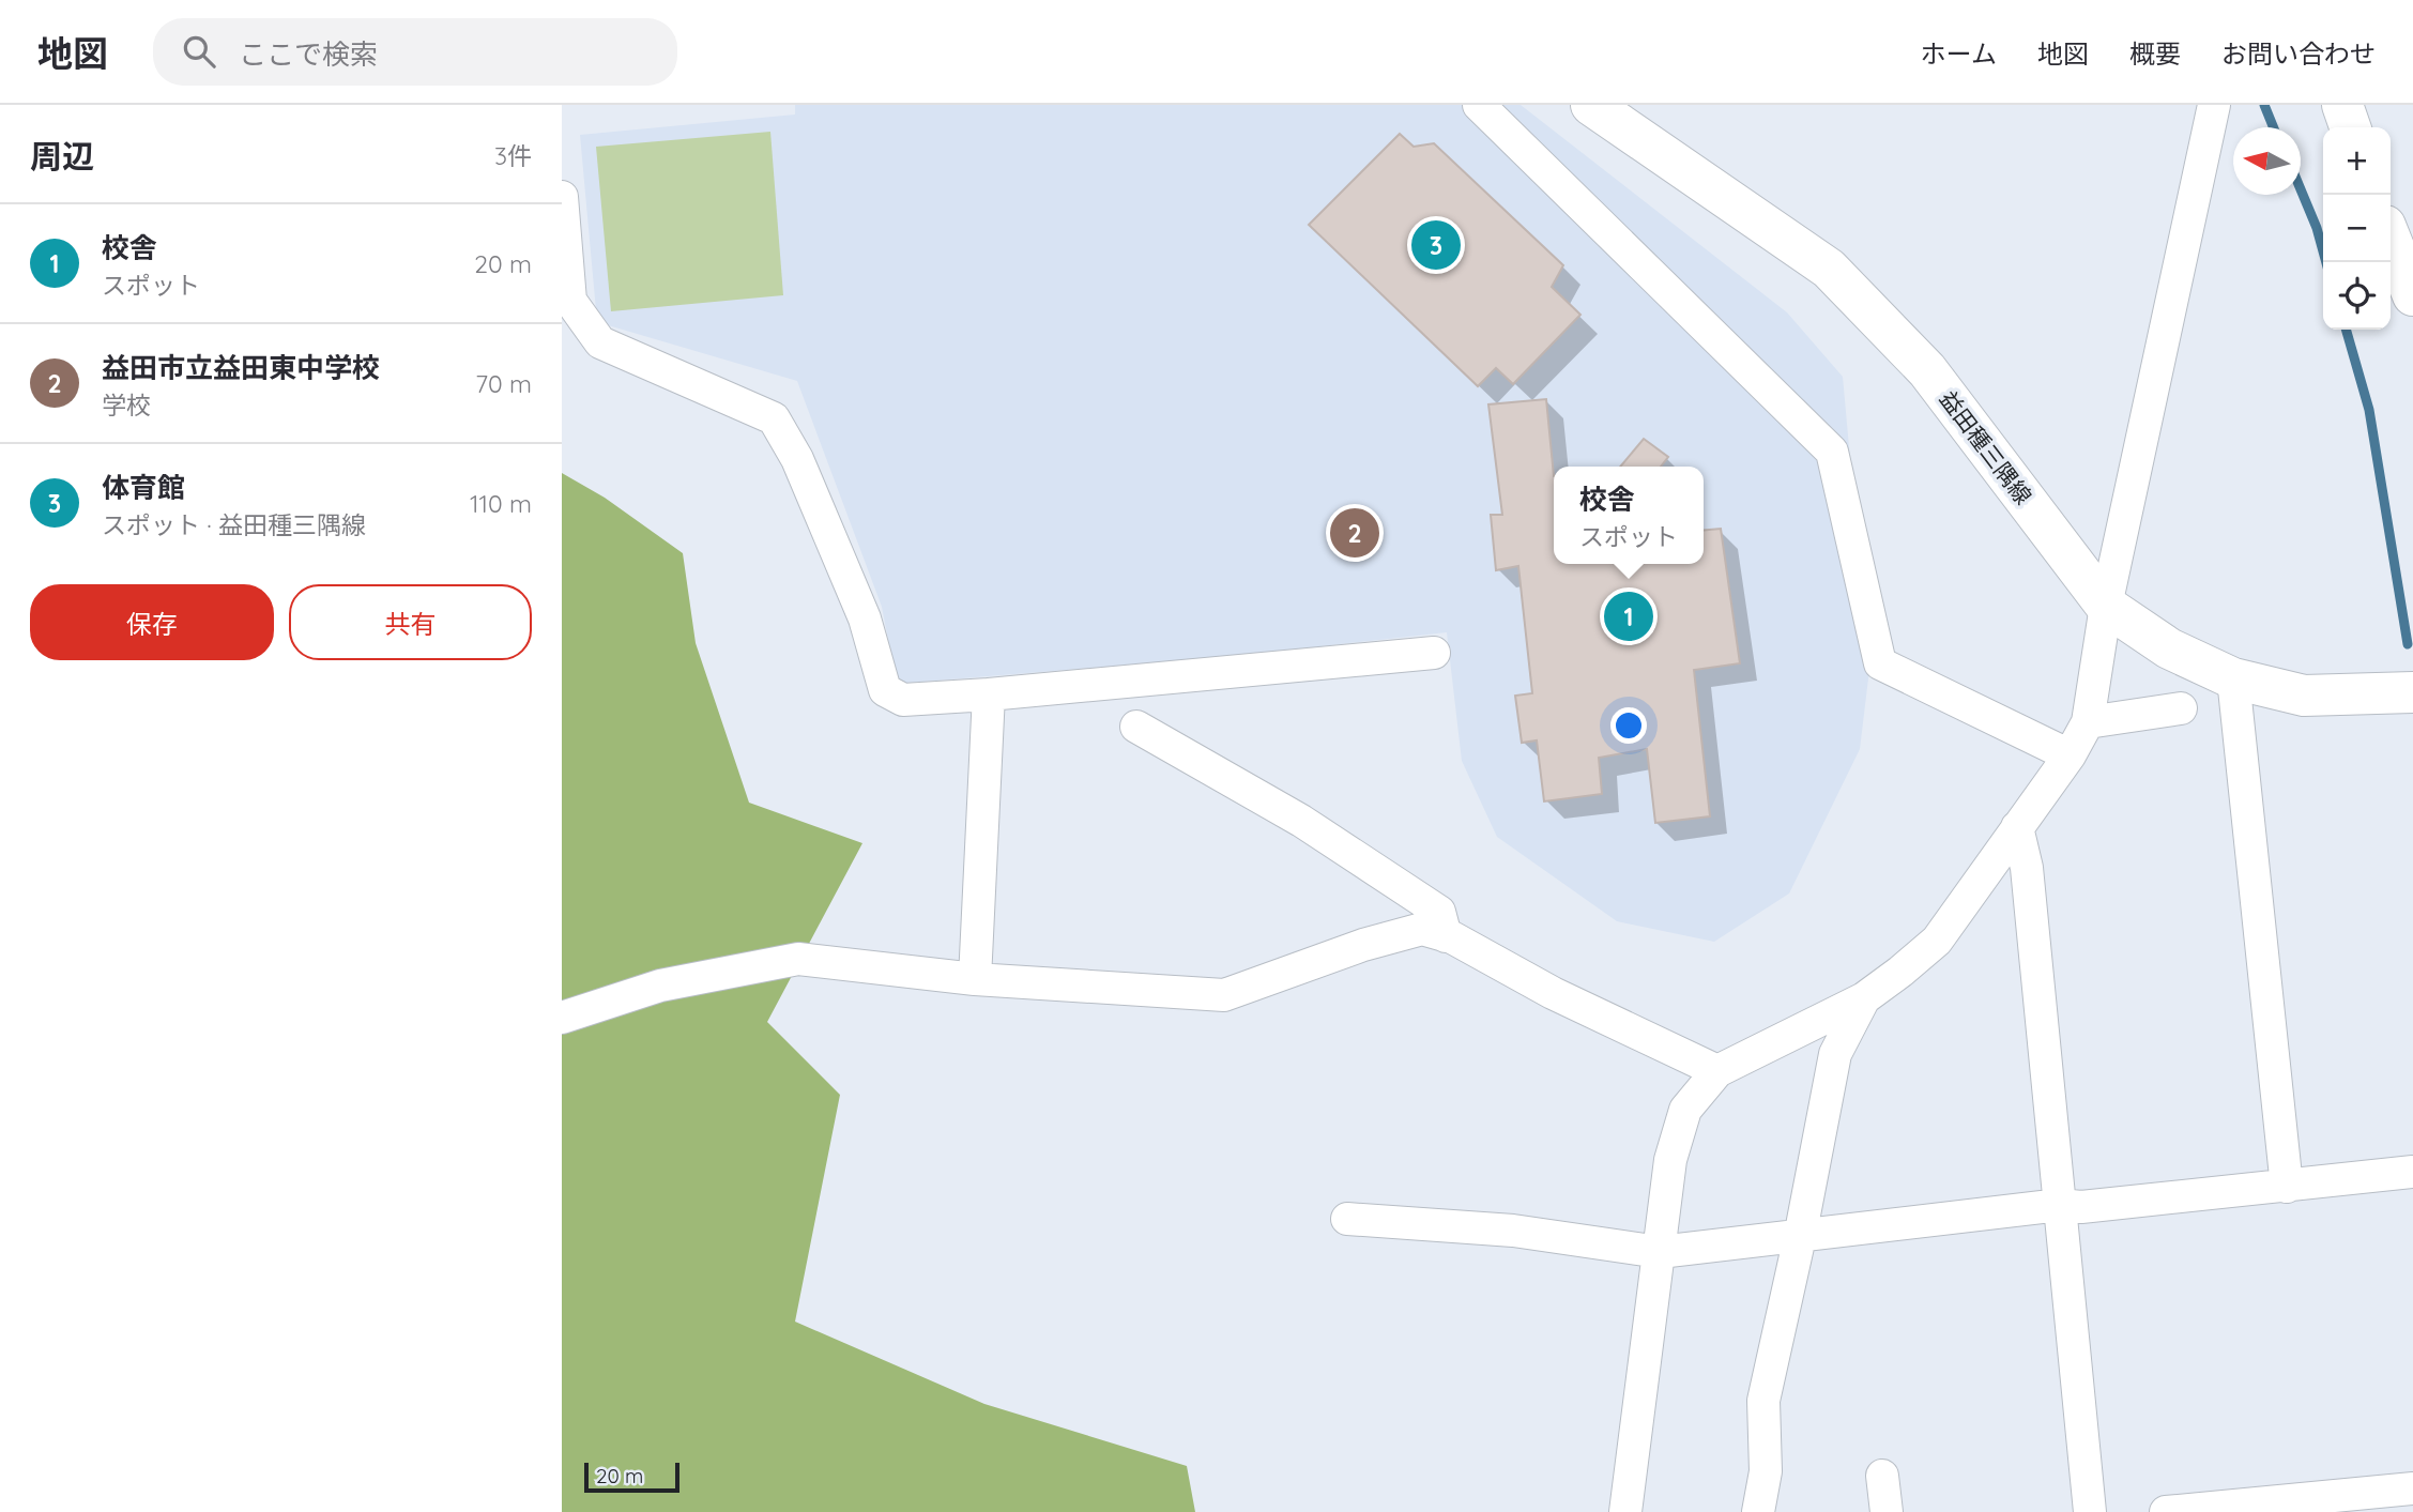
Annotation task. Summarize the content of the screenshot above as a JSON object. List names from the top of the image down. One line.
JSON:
{"streets":{"main road":["益田種三隅線"]},"scale_bar":"20 m","north":"left","page":{"header":"地図","search":"ここで検索","nav":["ホーム","地図","概要","お問い合わせ"],"heading":["周辺","3件"],"map_buttons":["+","−"],"list":[{"mark":"1","name":"校舎","note":"スポット","value":"20 m"},{"mark":"2","name":"益田市立益田東中学校","note":"学校","value":"70 m"},{"mark":"3","name":"体育館","note":"スポット · 益田種三隅線","value":"110 m"}],"pins":["3","2","1"],"popup":["校舎","スポット"],"buttons":["保存","共有"],"scale":"20 m"}}
